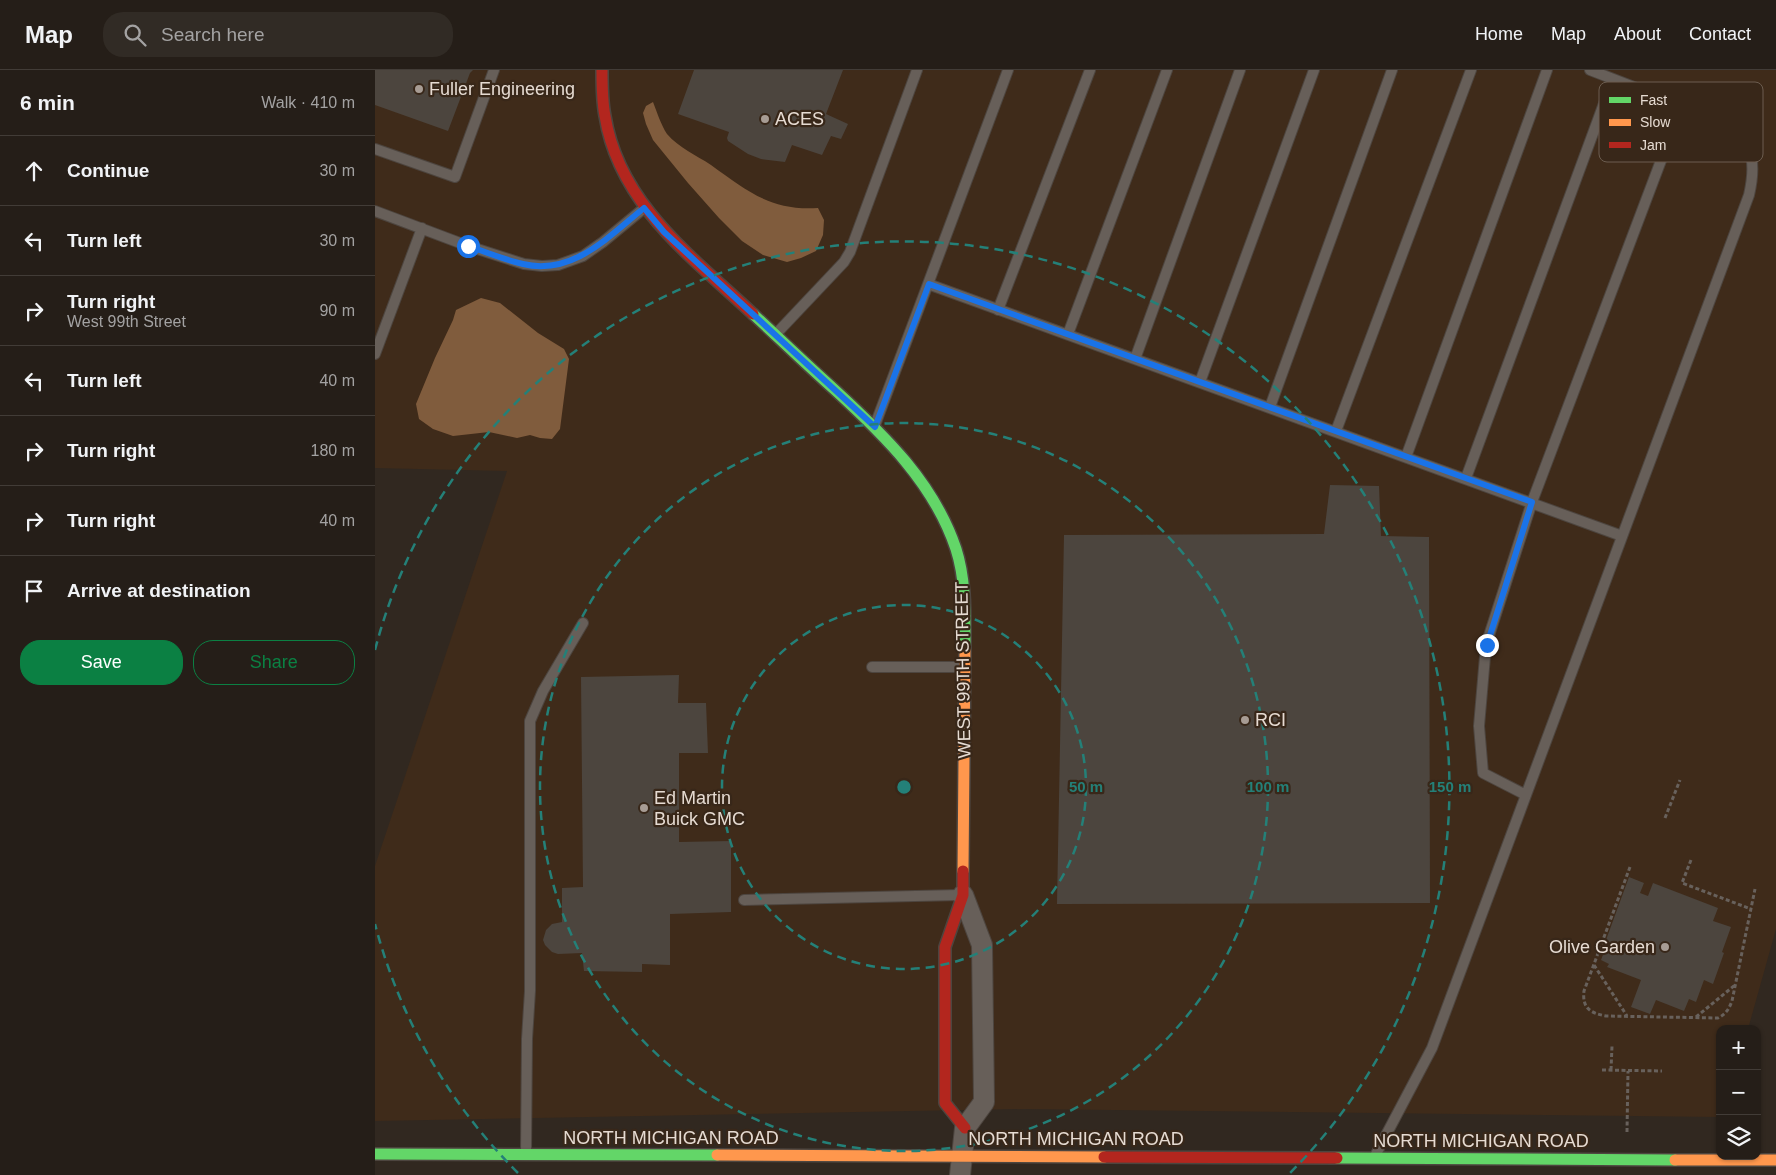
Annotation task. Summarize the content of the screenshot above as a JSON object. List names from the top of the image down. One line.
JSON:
{"streets":{"main road":["WEST 99TH STREET","NORTH MICHIGAN ROAD"]},"crossings":[["WEST 99TH STREET","NORTH MICHIGAN ROAD"]],"places":["Fuller Engineering","ACES","RCI","Ed Martin Buick GMC","Olive Garden"],"legend":["Fast","Slow","Jam"],"page":{"header":"Map","search":"Search here","nav":["Home","Map","About","Contact"],"heading":["6 min","Walk · 410 m"],"list":[["Continue","30 m"],["Turn left","30 m"],["Turn right","West 99th Street","90 m"],["Turn left","40 m"],["Turn right","180 m"],["Turn right","40 m"],"Arrive at destination"],"buttons":["Save","Share"],"map_buttons":["+","−"]},"rings":["50 m","100 m","150 m"]}
